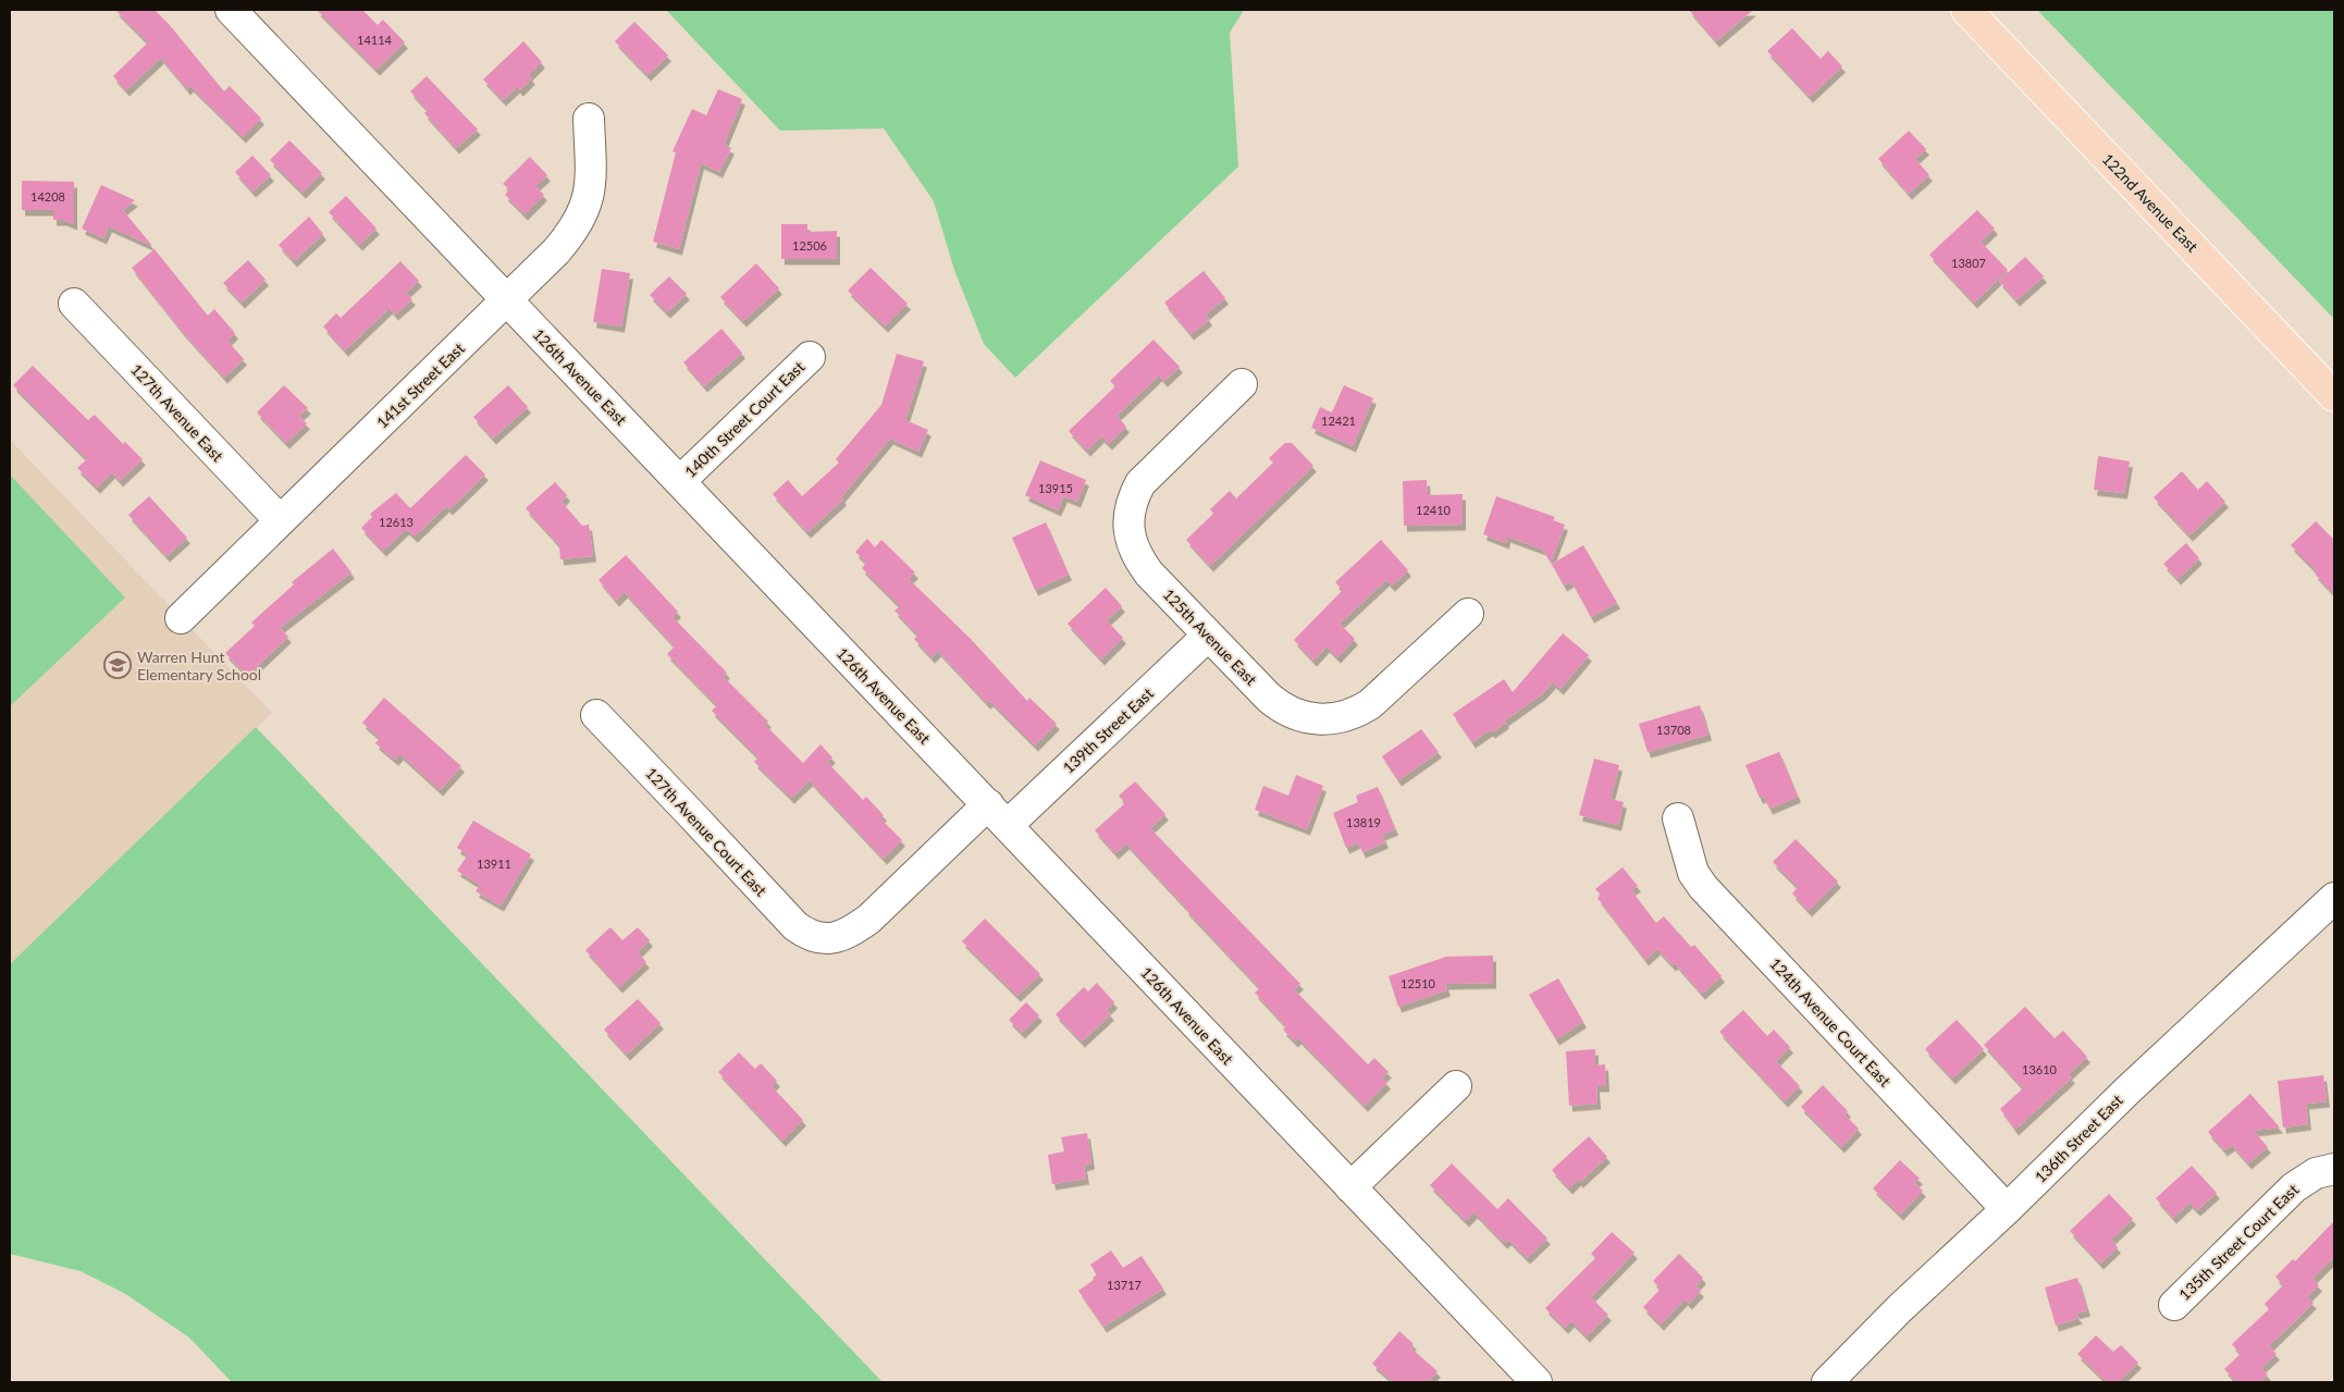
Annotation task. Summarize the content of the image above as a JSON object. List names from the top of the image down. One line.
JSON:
{"streets":{"main road":["122nd Avenue East"],"street":["126th Avenue East","141st Street East","127th Avenue East","140th Street Court East","125th Avenue East","139th Street East","127th Avenue Court East","124th Avenue Court East","136th Street East","135th Street Court East"]},"crossings":[["126th Avenue East","141st Street East"],["126th Avenue East","140th Street Court East"],["126th Avenue East","139th Street East"],["126th Avenue East","127th Avenue Court East"],["141st Street East","127th Avenue East"],["125th Avenue East","139th Street East"],["124th Avenue Court East","136th Street East"]],"places":{"school or university":["Warren Hunt Elementary School"]},"house_numbers":["14114","14208","12506","13807","12421","13915","12410","12613","13708","13819","13911","12510","13610","13717"]}
